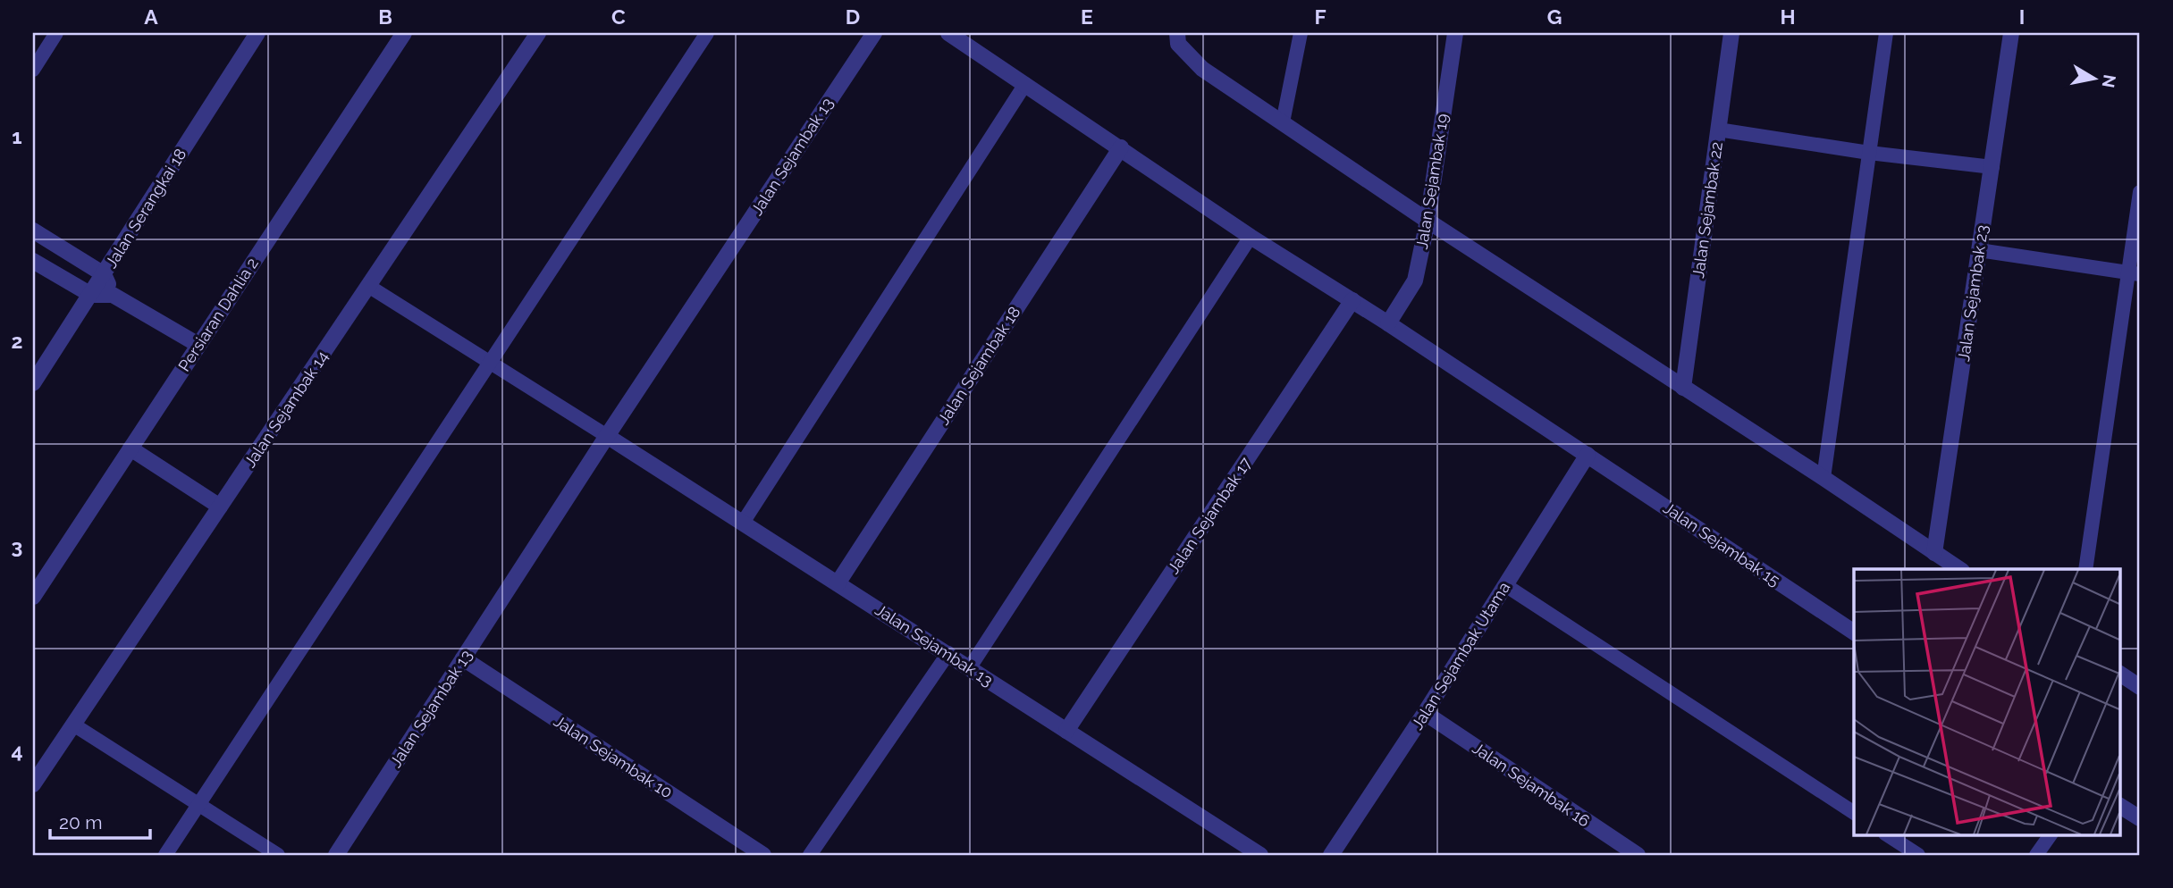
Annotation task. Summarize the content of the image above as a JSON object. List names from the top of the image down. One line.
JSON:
{"streets":{"street":["Jalan Sejambak 13","Jalan Sejambak 19","Jalan Serangkai 18","Jalan Sejambak 22","Jalan Sejambak 23","Persiaran Dahlia 2","Jalan Sejambak 18","Jalan Sejambak 14","Jalan Sejambak 17","Jalan Sejambak 15","Jalan Sejambak Utama","Jalan Sejambak 10","Jalan Sejambak 16"]},"crossings":[["Jalan Sejambak 13","Jalan Sejambak 18"],["Jalan Sejambak 13","Jalan Sejambak 17"],["Jalan Sejambak 13","Jalan Sejambak 10"],["Jalan Sejambak 19","Jalan Sejambak 15"],["Jalan Sejambak 18","Jalan Sejambak 15"],["Jalan Sejambak 17","Jalan Sejambak 15"],["Jalan Sejambak 15","Jalan Sejambak Utama"],["Jalan Sejambak Utama","Jalan Sejambak 16"]],"scale_bar":"20 m","north":"right","grid":{"columns":["A","B","C","D","E","F","G","H","I"],"rows":["1","2","3","4"]}}
